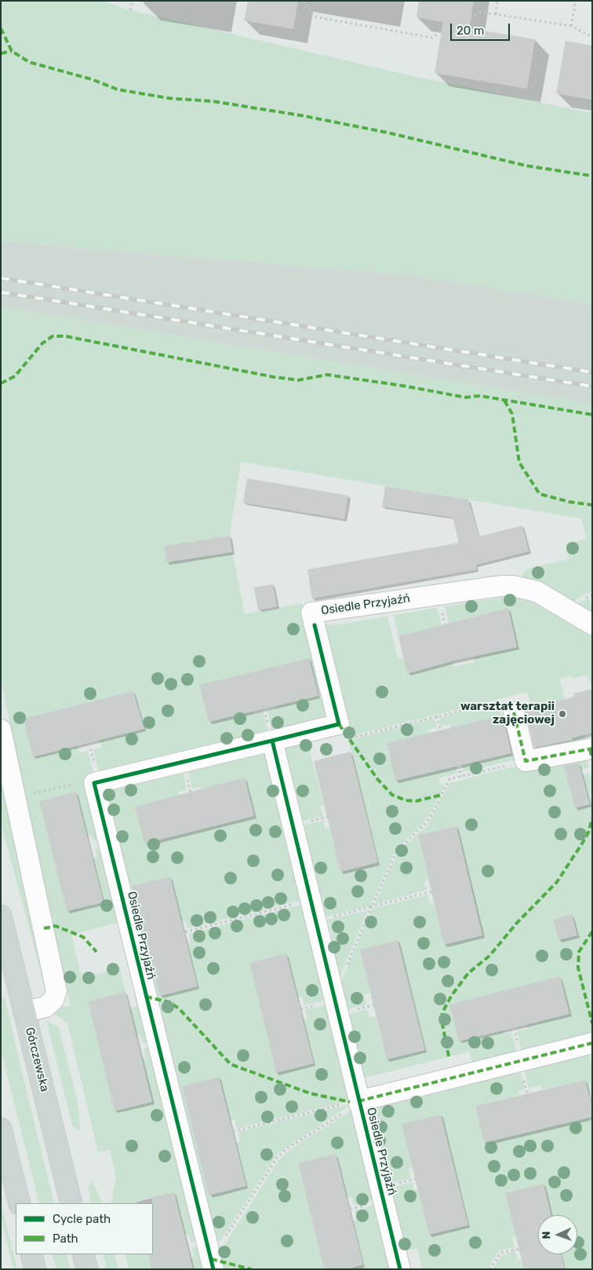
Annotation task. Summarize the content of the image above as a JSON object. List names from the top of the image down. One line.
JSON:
{"streets":{"main road":["Górczewska"],"street":["Osiedle Przyjaźń"]},"places":["warsztat terapii zajęciowej"],"legend":["Cycle path","Path"],"scale_bar":"20 m","north":"left"}
